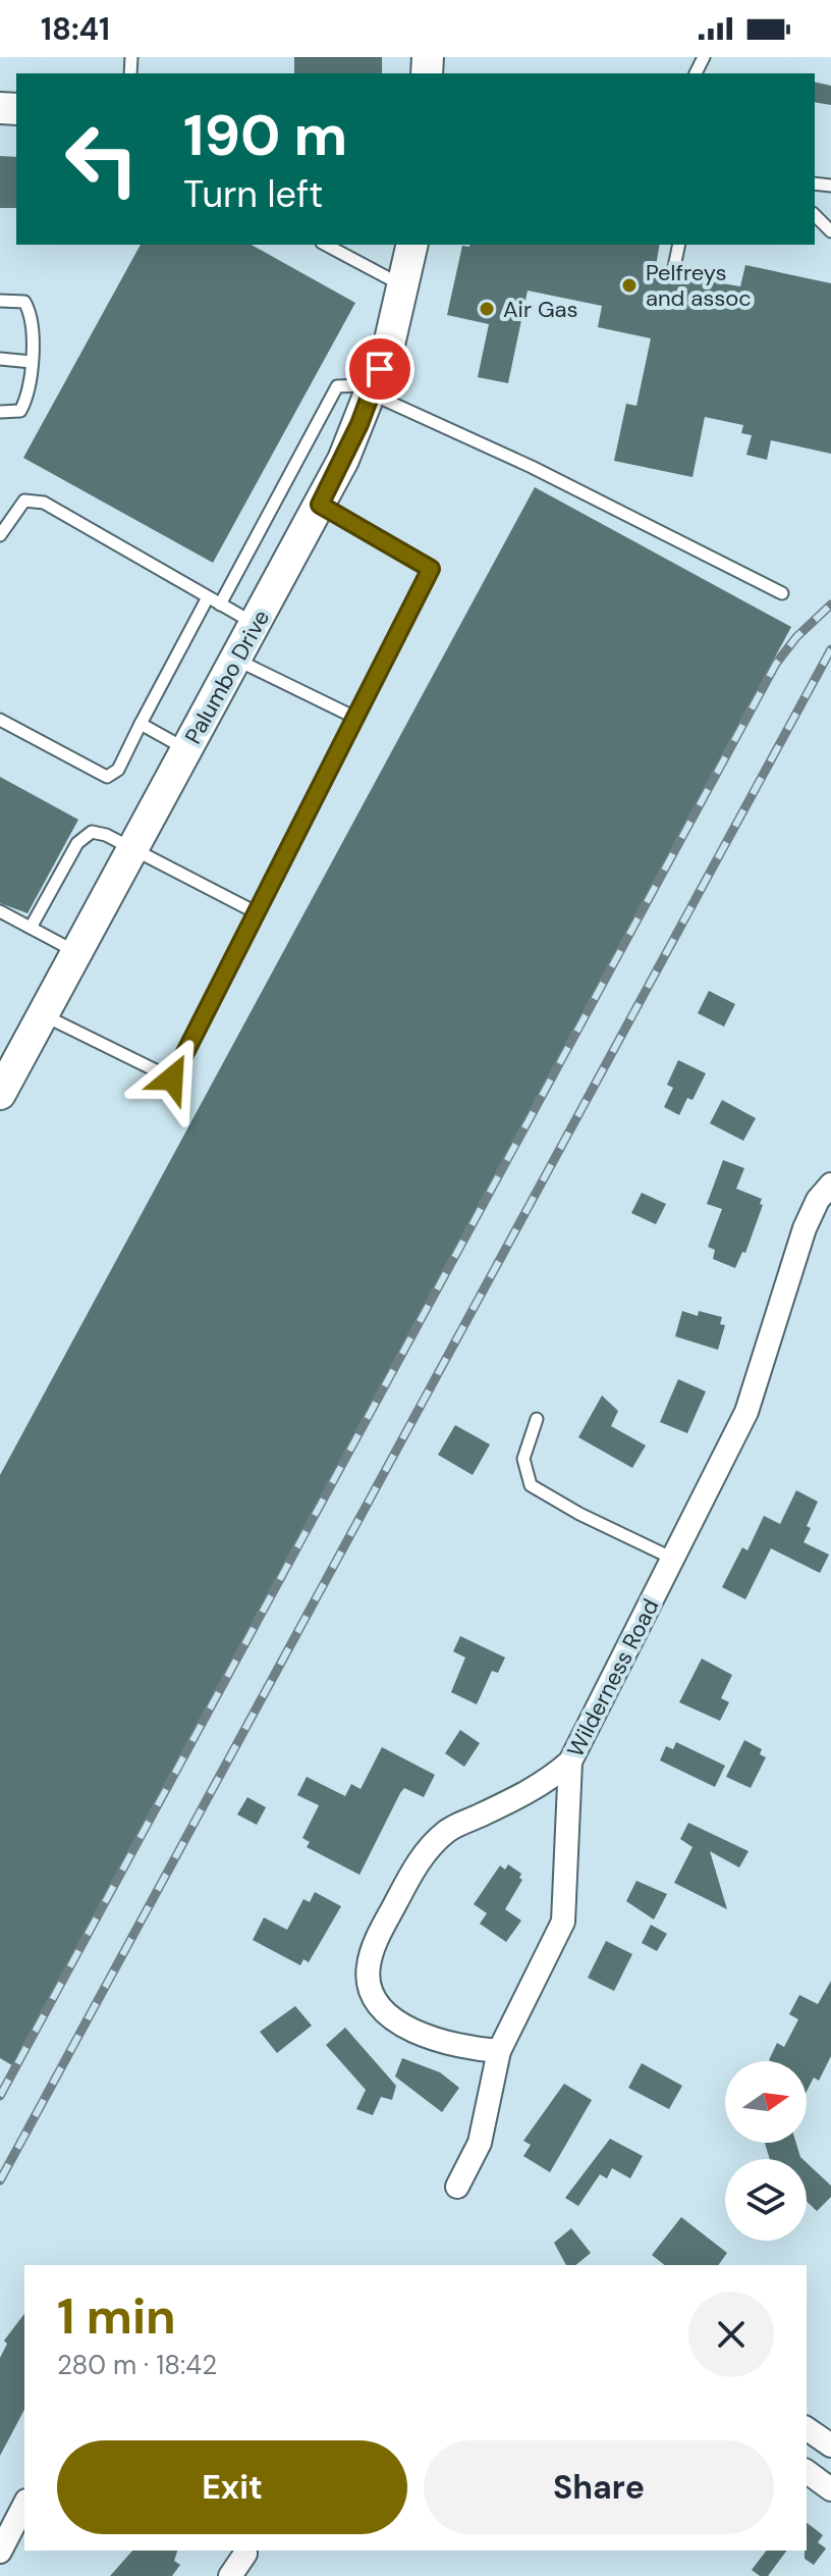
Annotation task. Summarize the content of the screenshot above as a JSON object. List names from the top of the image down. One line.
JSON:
{"streets":{"street":["Palumbo Drive","Wilderness Road"]},"places":["Pelfreys and assoc","Air Gas"],"north":"right","page":{"status":"18:41","turn":["190 m","Turn left"],"heading":["1 min","280 m · 18:42"],"buttons":["Exit","Share"]}}
